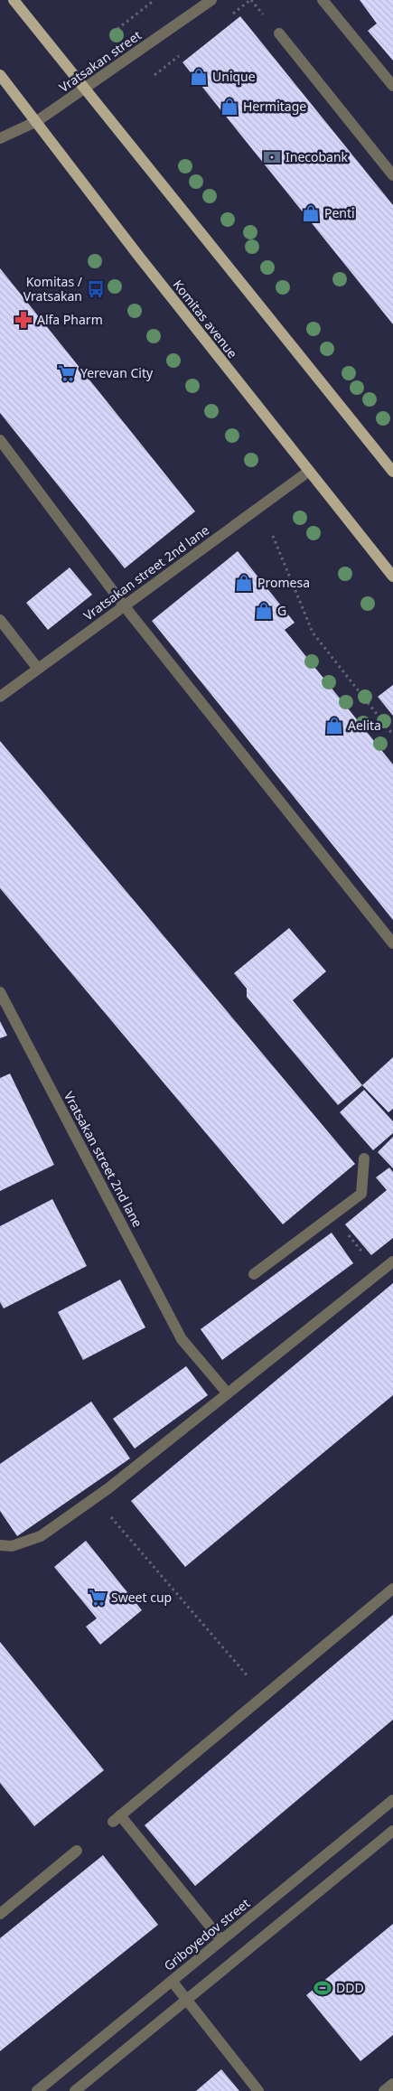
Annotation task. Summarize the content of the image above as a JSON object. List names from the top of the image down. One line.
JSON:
{"streets":{"main road":["Komitas avenue"],"street":["Vratsakan street","Vratsakan street 2nd lane","Griboyedov street"]},"crossings":[["Vratsakan street","Komitas avenue"],["Komitas avenue","Vratsakan street 2nd lane"]],"places":{"shop":["Unique","Hermitage","Penti","Promesa","G","Aelita"],"bank":["Inecobank"],"bus stop":["Komitas / Vratsakan"],"pharmacy":["Alfa Pharm"],"supermarket":["Yerevan City","Sweet cup"],"sports":["DDD"]}}
